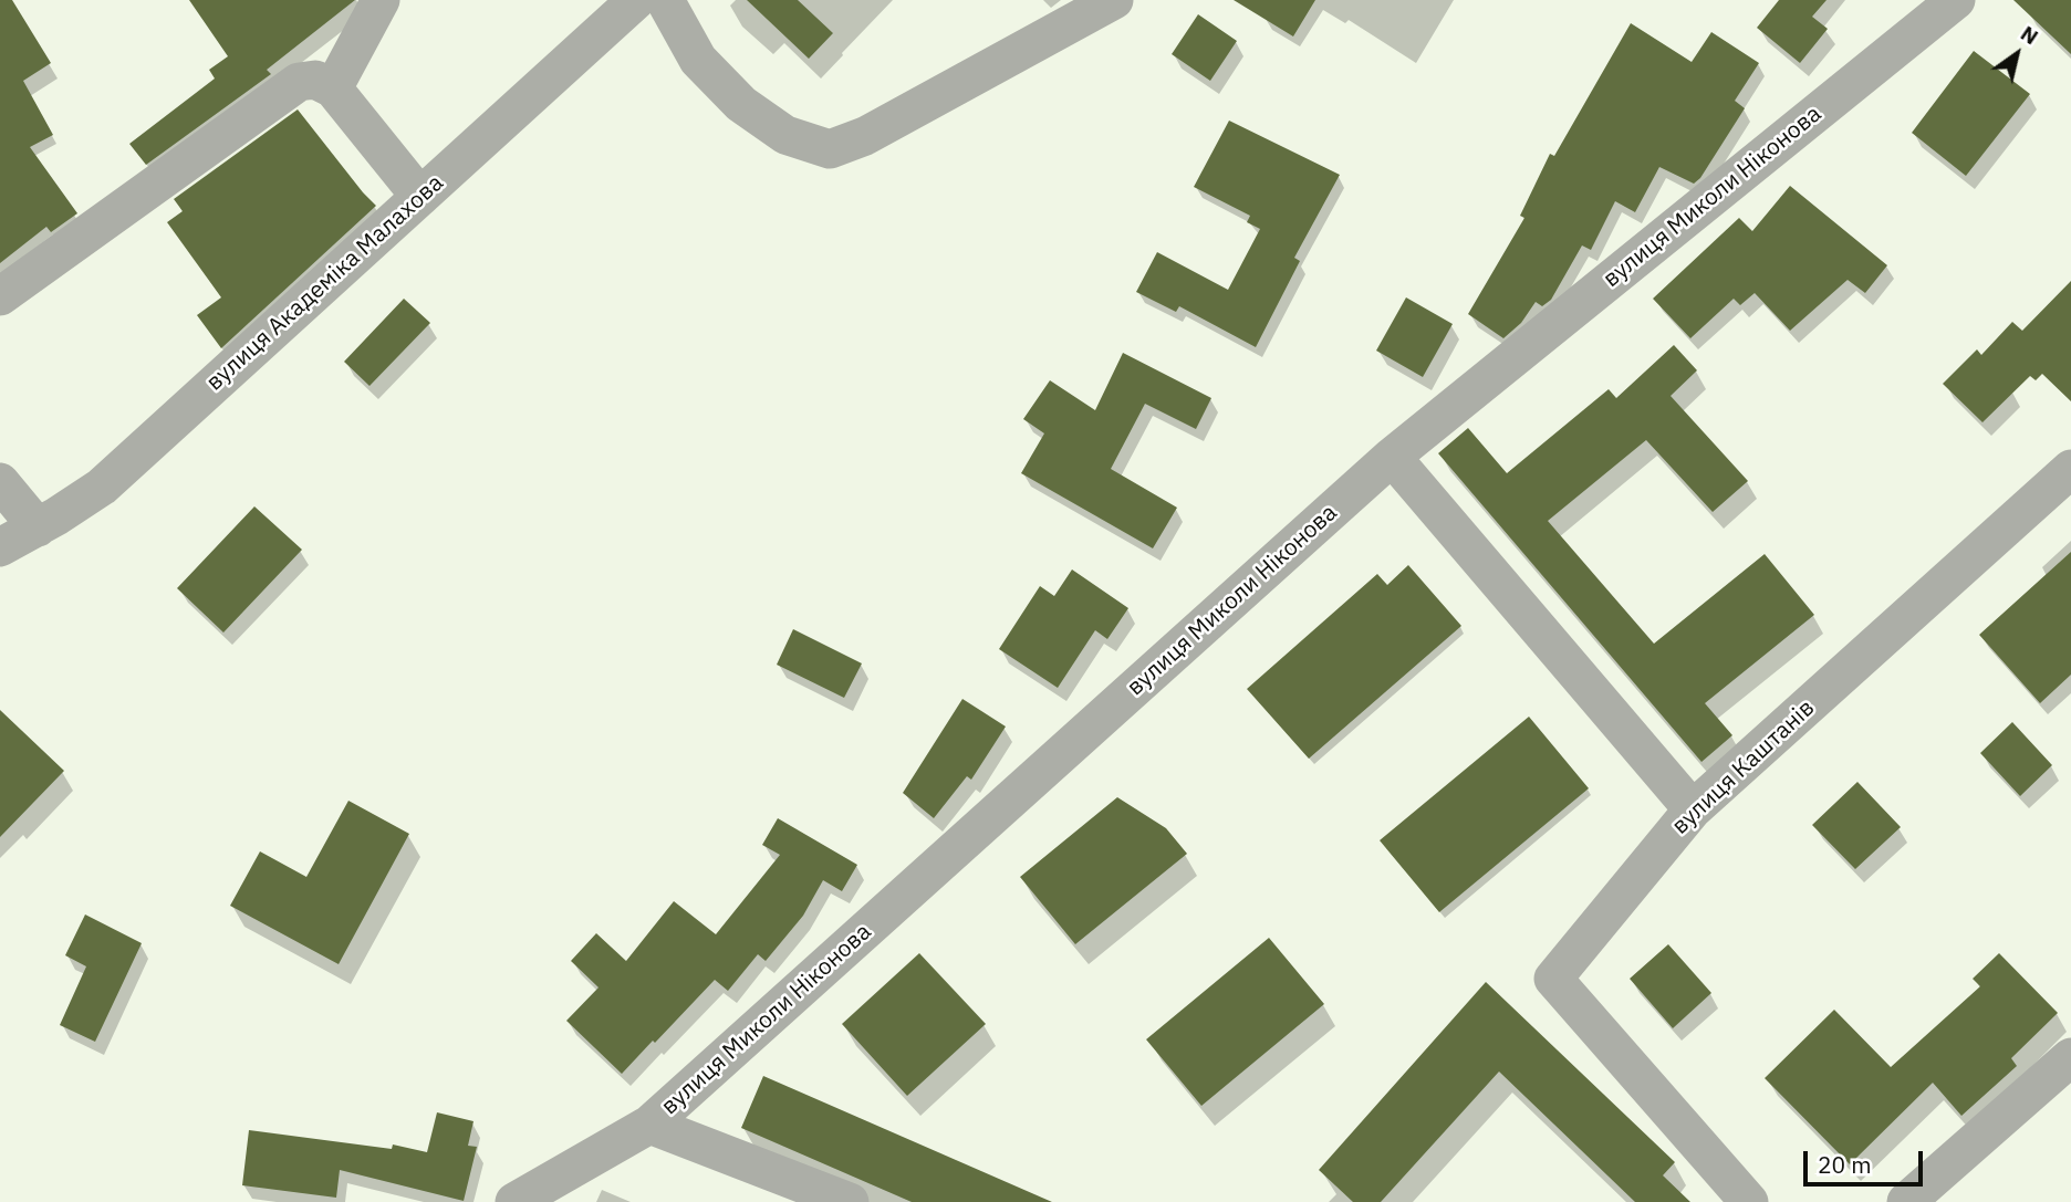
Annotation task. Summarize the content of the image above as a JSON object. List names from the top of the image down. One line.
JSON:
{"streets":{"street":["вулиця Миколи Ніконова","вулиця Академіка Малахова","вулиця Каштанів"]},"scale_bar":"20 m","north":"top right"}
